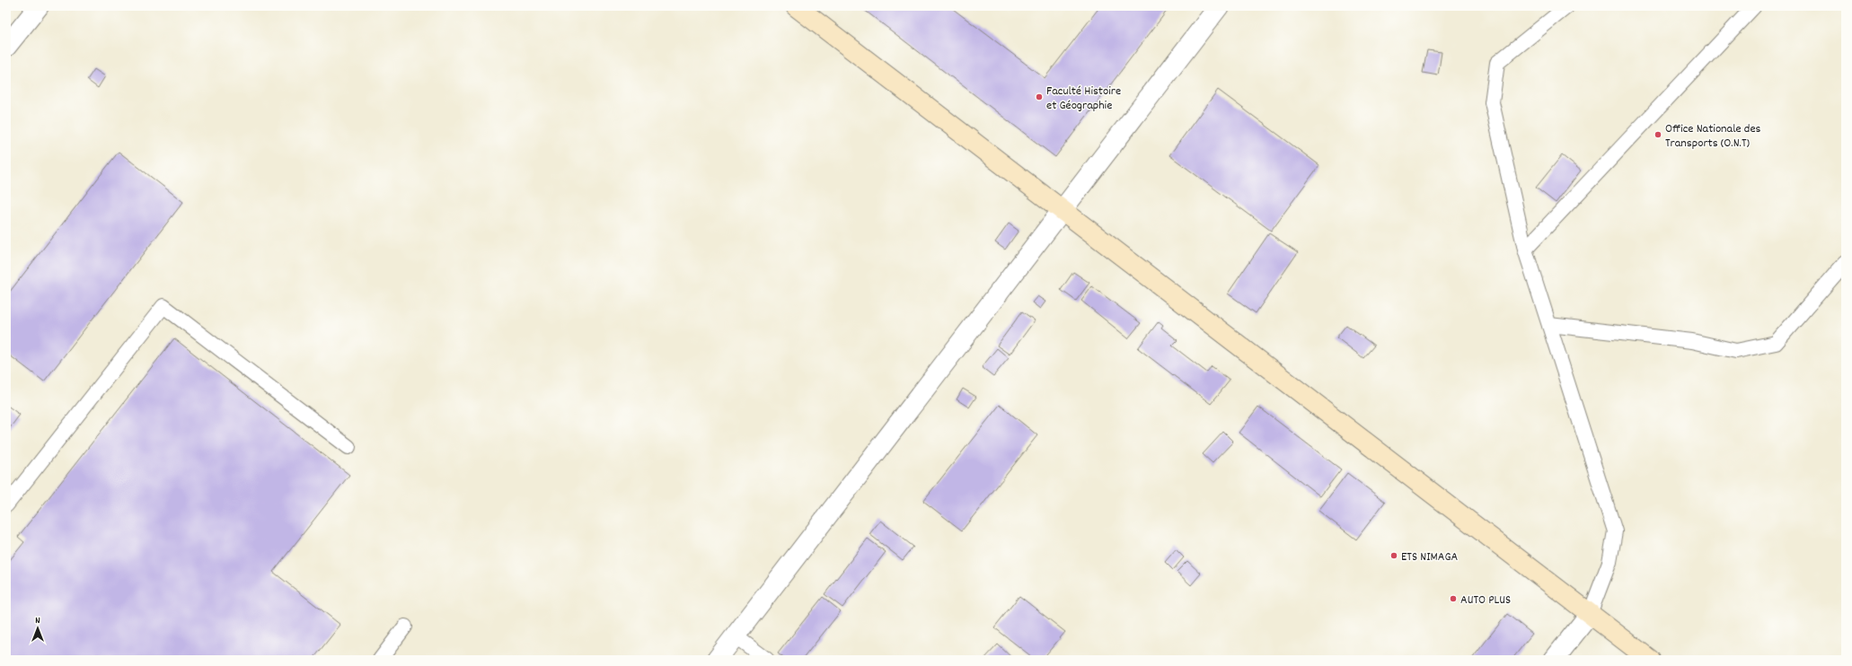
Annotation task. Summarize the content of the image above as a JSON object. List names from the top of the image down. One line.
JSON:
{"places":["Faculté Histoire et Géographie","Office Nationale des Transports (O.N.T)","ETS NIMAGA","AUTO PLUS"],"north":"top"}
